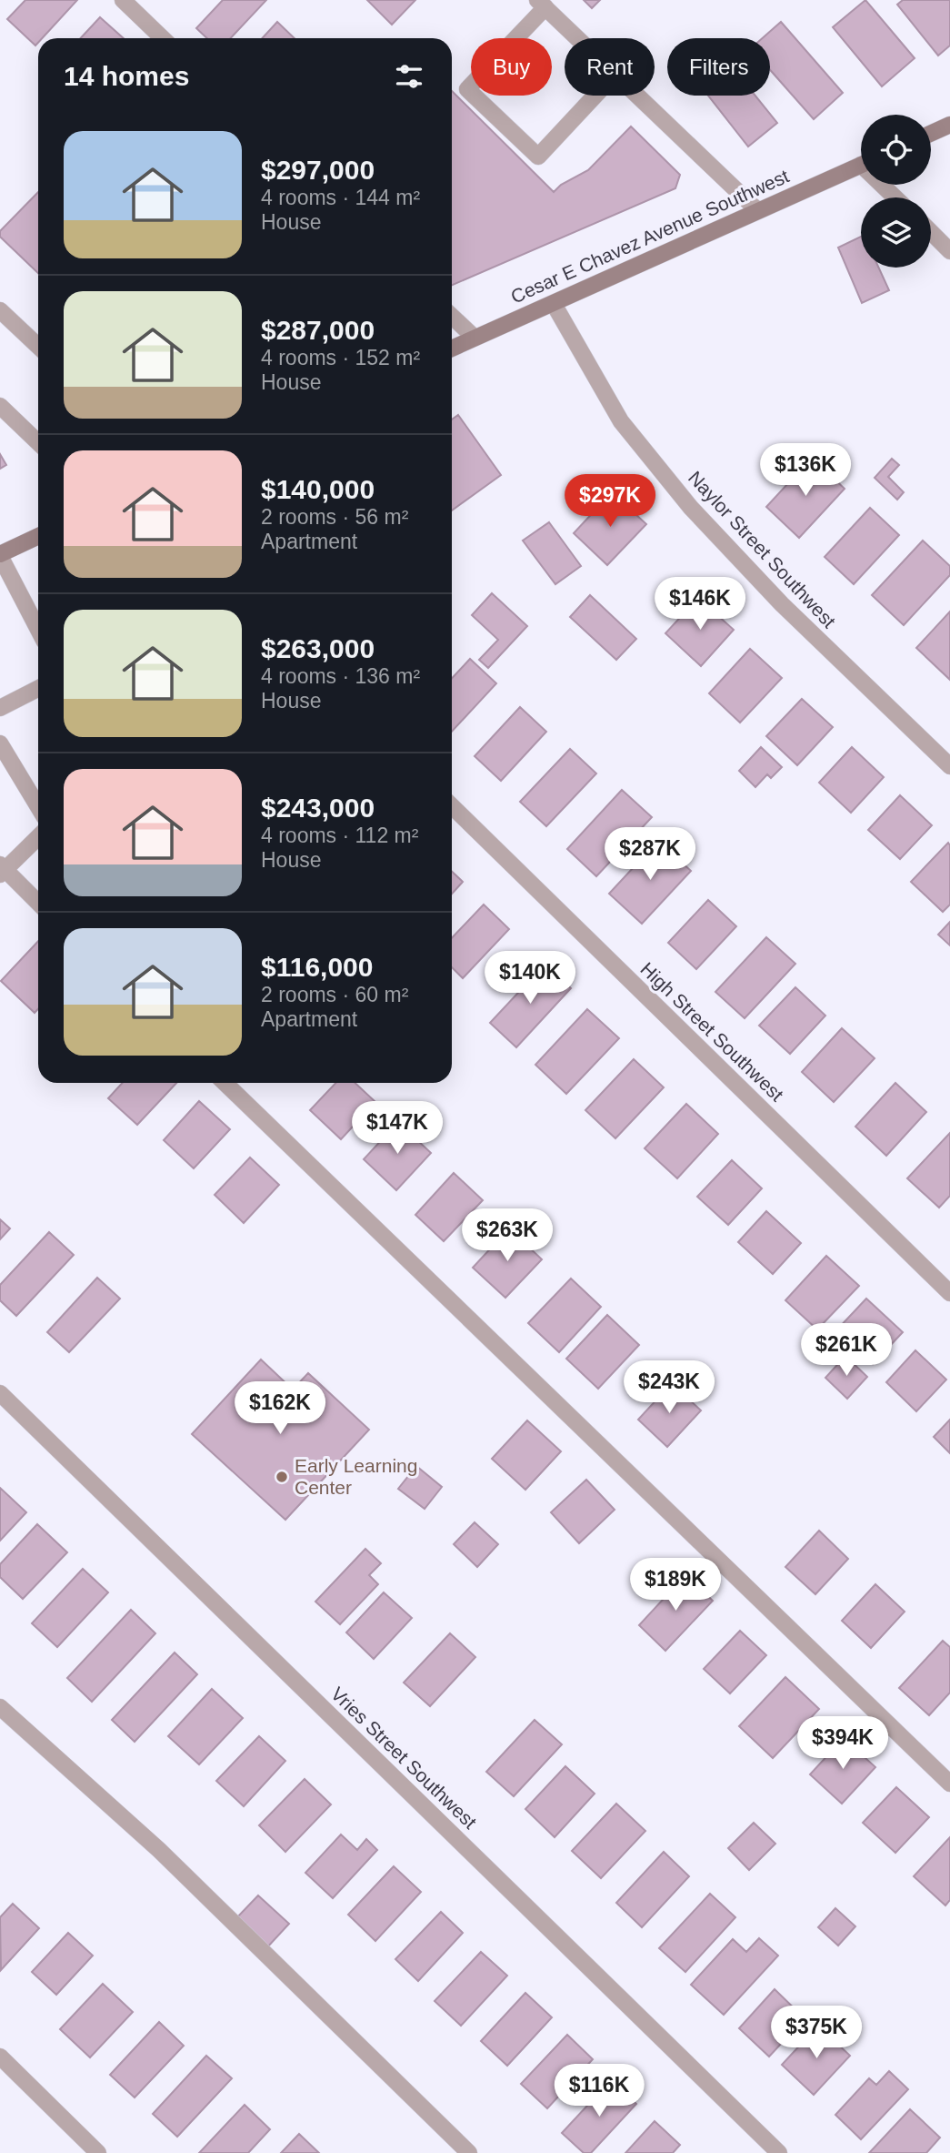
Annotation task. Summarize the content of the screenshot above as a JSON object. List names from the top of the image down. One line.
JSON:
{"streets":{"main road":["Cesar E Chavez Avenue Southwest"],"street":["Naylor Street Southwest","High Street Southwest","Vries Street Southwest"]},"crossings":[["Cesar E Chavez Avenue Southwest","Naylor Street Southwest"]],"places":["Early Learning Center"],"page":{"chip":["Buy","Rent","Filters"],"heading":"14 homes","list":[{"name":"$297,000","note":"4 rooms · 144 m² · House"},{"name":"$287,000","note":"4 rooms · 152 m² · House"},{"name":"$140,000","note":"2 rooms · 56 m² · Apartment"},{"name":"$263,000","note":"4 rooms · 136 m² · House"},{"name":"$243,000","note":"4 rooms · 112 m² · House"},{"name":"$116,000","note":"2 rooms · 60 m² · Apartment"}],"price":["$136K","$297K","$146K","$287K","$140K","$147K","$263K","$261K","$243K","$162K","$189K","$394K","$375K","$116K"]}}
